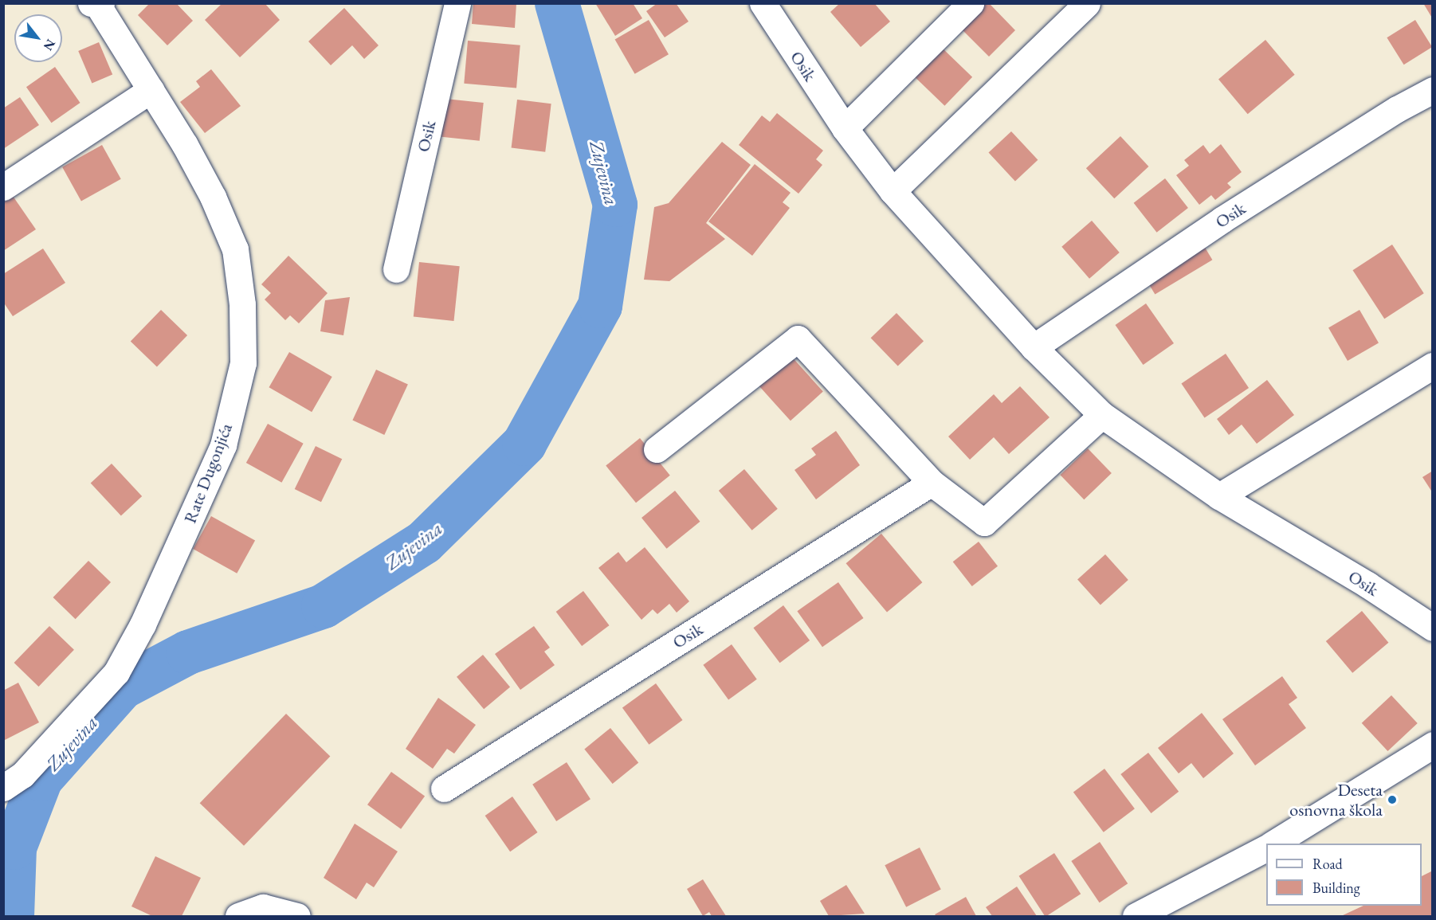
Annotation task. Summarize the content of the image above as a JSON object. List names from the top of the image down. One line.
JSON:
{"streets":{"street":["Osik","Rate Dugonjića"]},"water":["Zujevina"],"places":["Deseta osnovna škola"],"legend":["Road","Building"],"north":"bottom right"}
